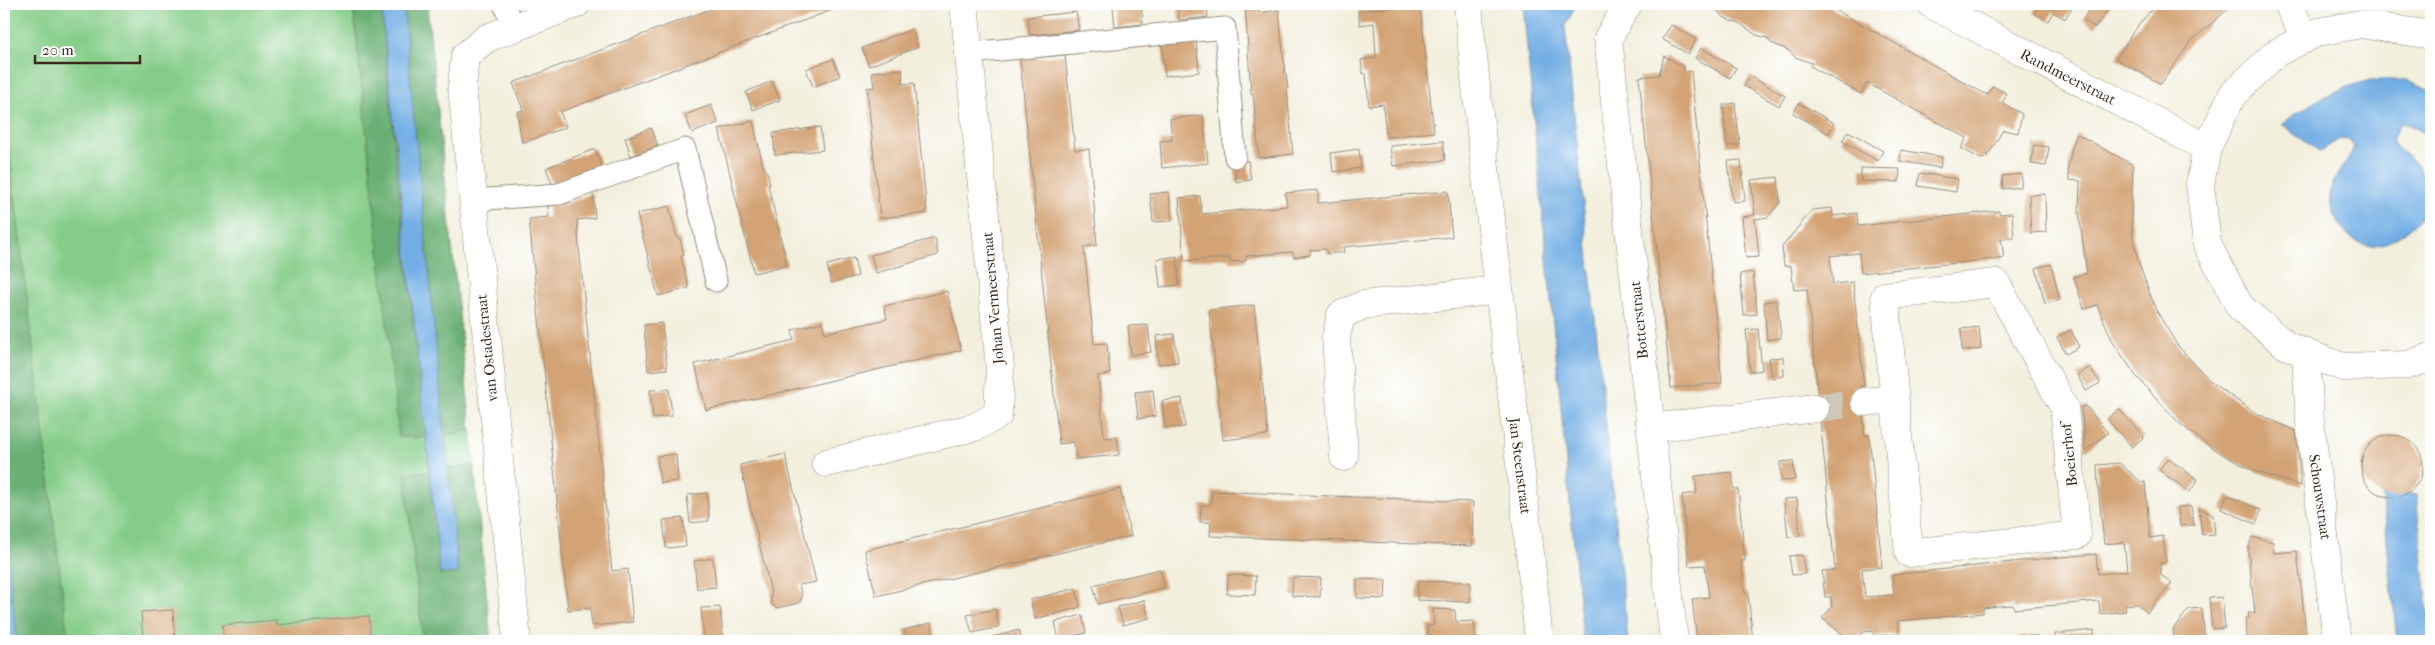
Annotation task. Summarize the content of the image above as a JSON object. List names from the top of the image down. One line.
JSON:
{"streets":{"street":["Randmeerstraat","Johan Vermeerstraat","Botterstraat","van Ostadestraat","Boeierhof","Jan Steenstraat","Schouwstraat"]},"scale_bar":"20 m"}
